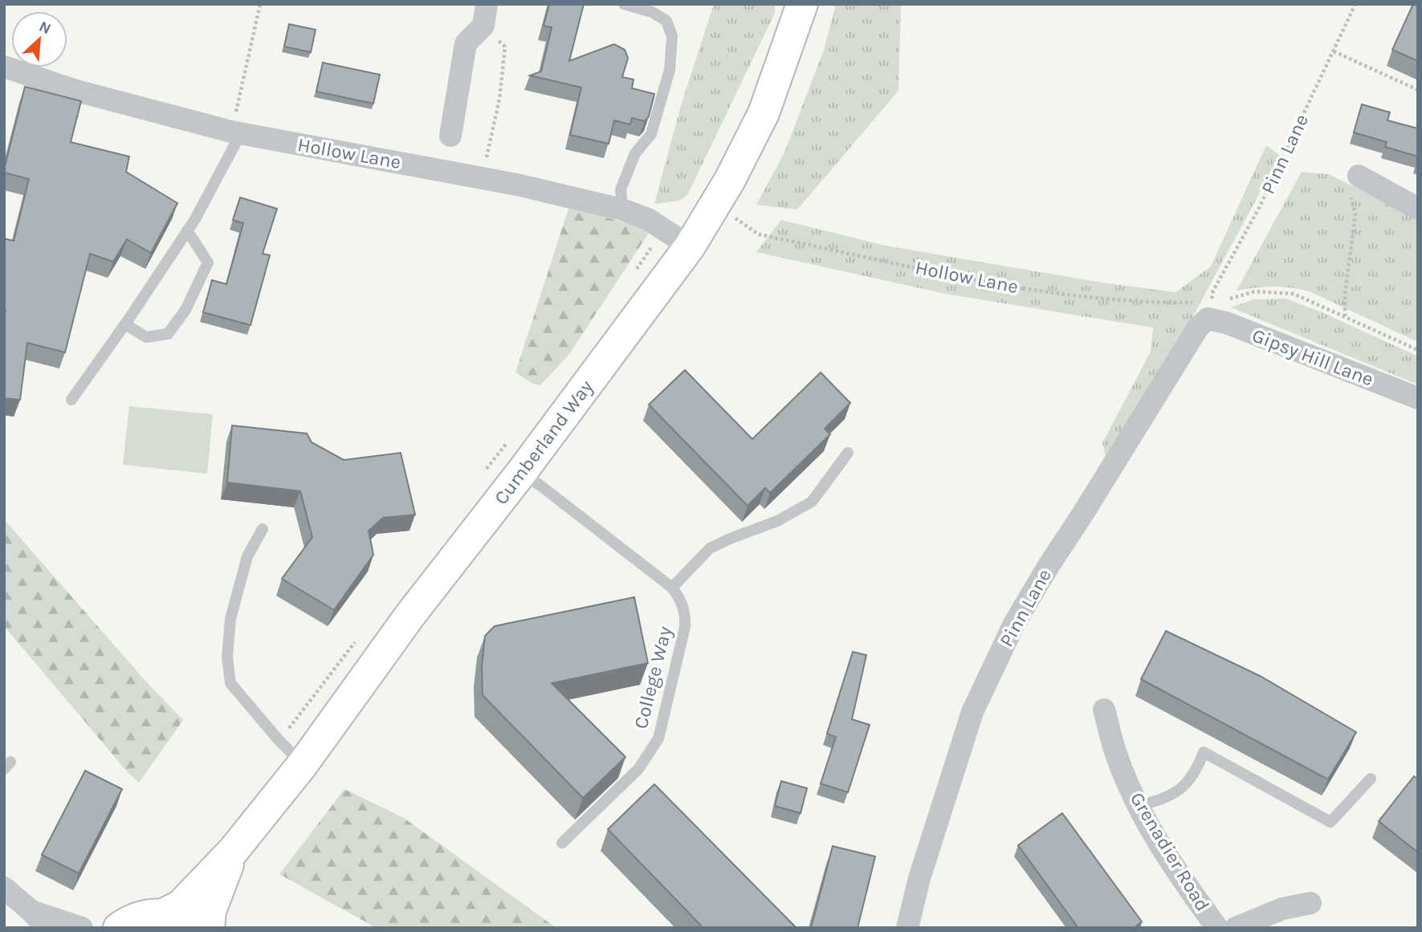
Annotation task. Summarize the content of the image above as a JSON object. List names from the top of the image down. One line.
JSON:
{"streets":{"main road":["Cumberland Way"],"street":["Hollow Lane","Pinn Lane","Gipsy Hill Lane","Grenadier Road"],"lane":["College Way"]},"crossings":[["Hollow Lane","Pinn Lane"],["Hollow Lane","Gipsy Hill Lane"],["Hollow Lane","Cumberland Way"],["Pinn Lane","Gipsy Hill Lane"],["Cumberland Way","College Way"]],"north":"top right"}
